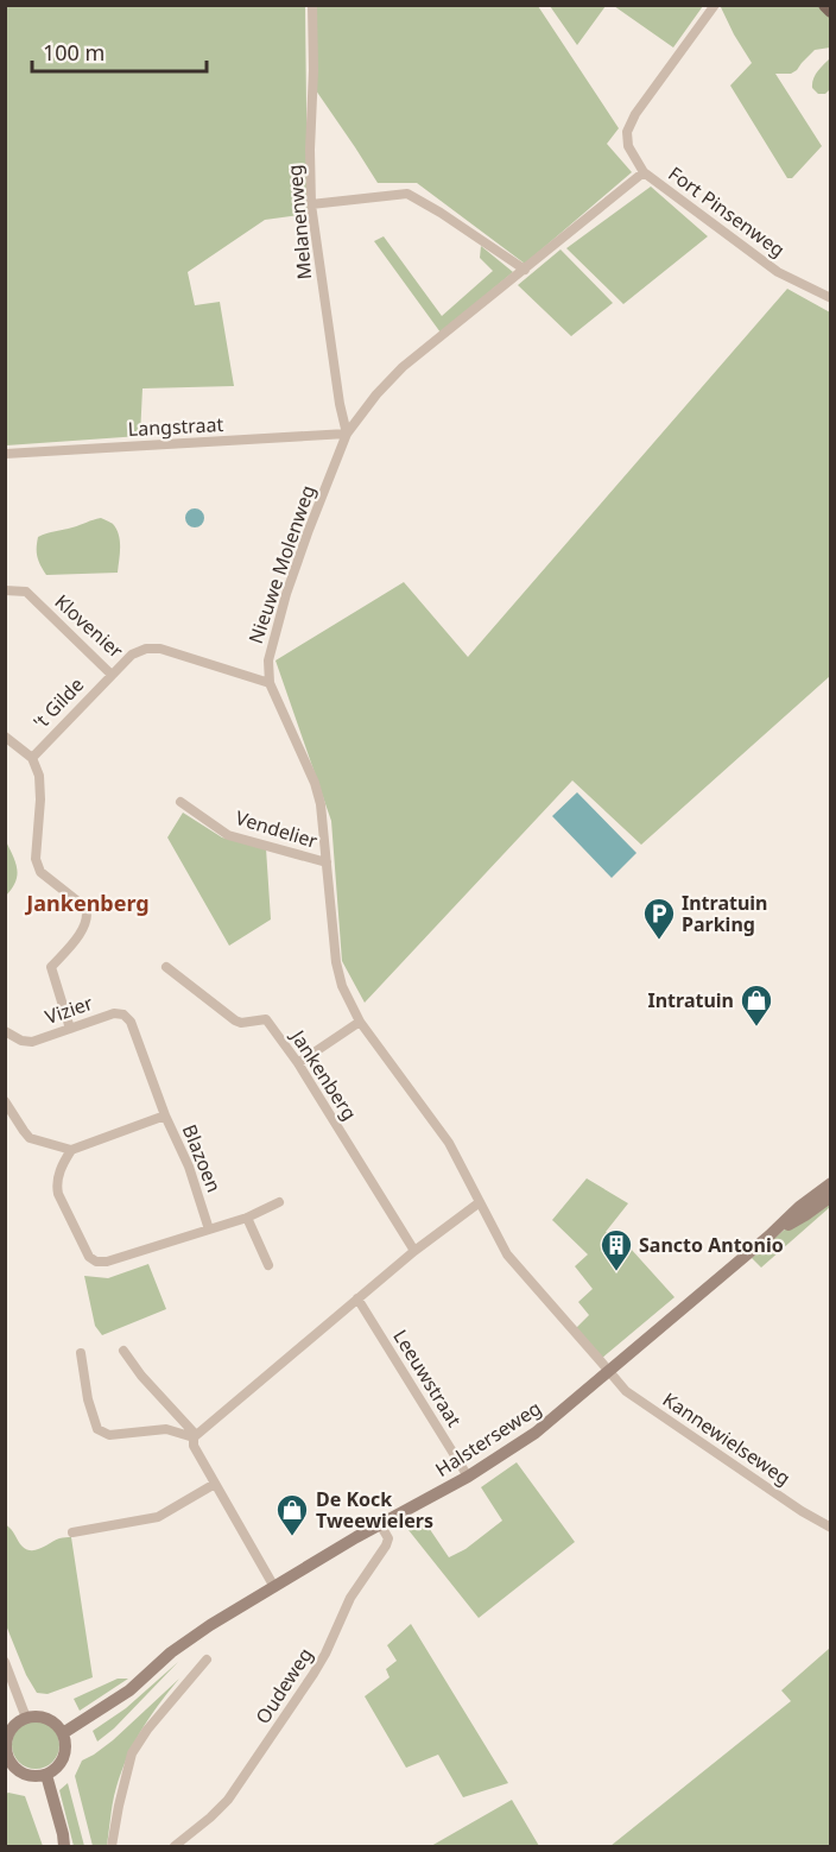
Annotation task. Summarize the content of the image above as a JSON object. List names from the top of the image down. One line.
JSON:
{"streets":{"main road":["Halsterseweg"],"street":["Fort Pinsenweg","Melanenweg","Langstraat","Nieuwe Molenweg","Klovenier","'t Gilde","Vendelier","Vizier","Jankenberg","Blazoen","Leeuwstraat","Kannewielseweg","Oudeweg"]},"crossings":[["Fort Pinsenweg","Nieuwe Molenweg"],["Melanenweg","Langstraat"],["Melanenweg","Nieuwe Molenweg"],["Langstraat","Nieuwe Molenweg"],["Nieuwe Molenweg","Klovenier"],["Nieuwe Molenweg","Vendelier"],["Nieuwe Molenweg","Halsterseweg"],["Nieuwe Molenweg","Kannewielseweg"],["Klovenier","'t Gilde"],["'t Gilde","Vizier"],["Vizier","Blazoen"],["Leeuwstraat","Halsterseweg"],["Halsterseweg","Kannewielseweg"],["Halsterseweg","Oudeweg"]],"districts":["Jankenberg"],"places":{"parking":["Intratuin Parking"],"shop":["Intratuin","De Kock Tweewielers"],"building":["Sancto Antonio"]},"scale_bar":"100 m"}
